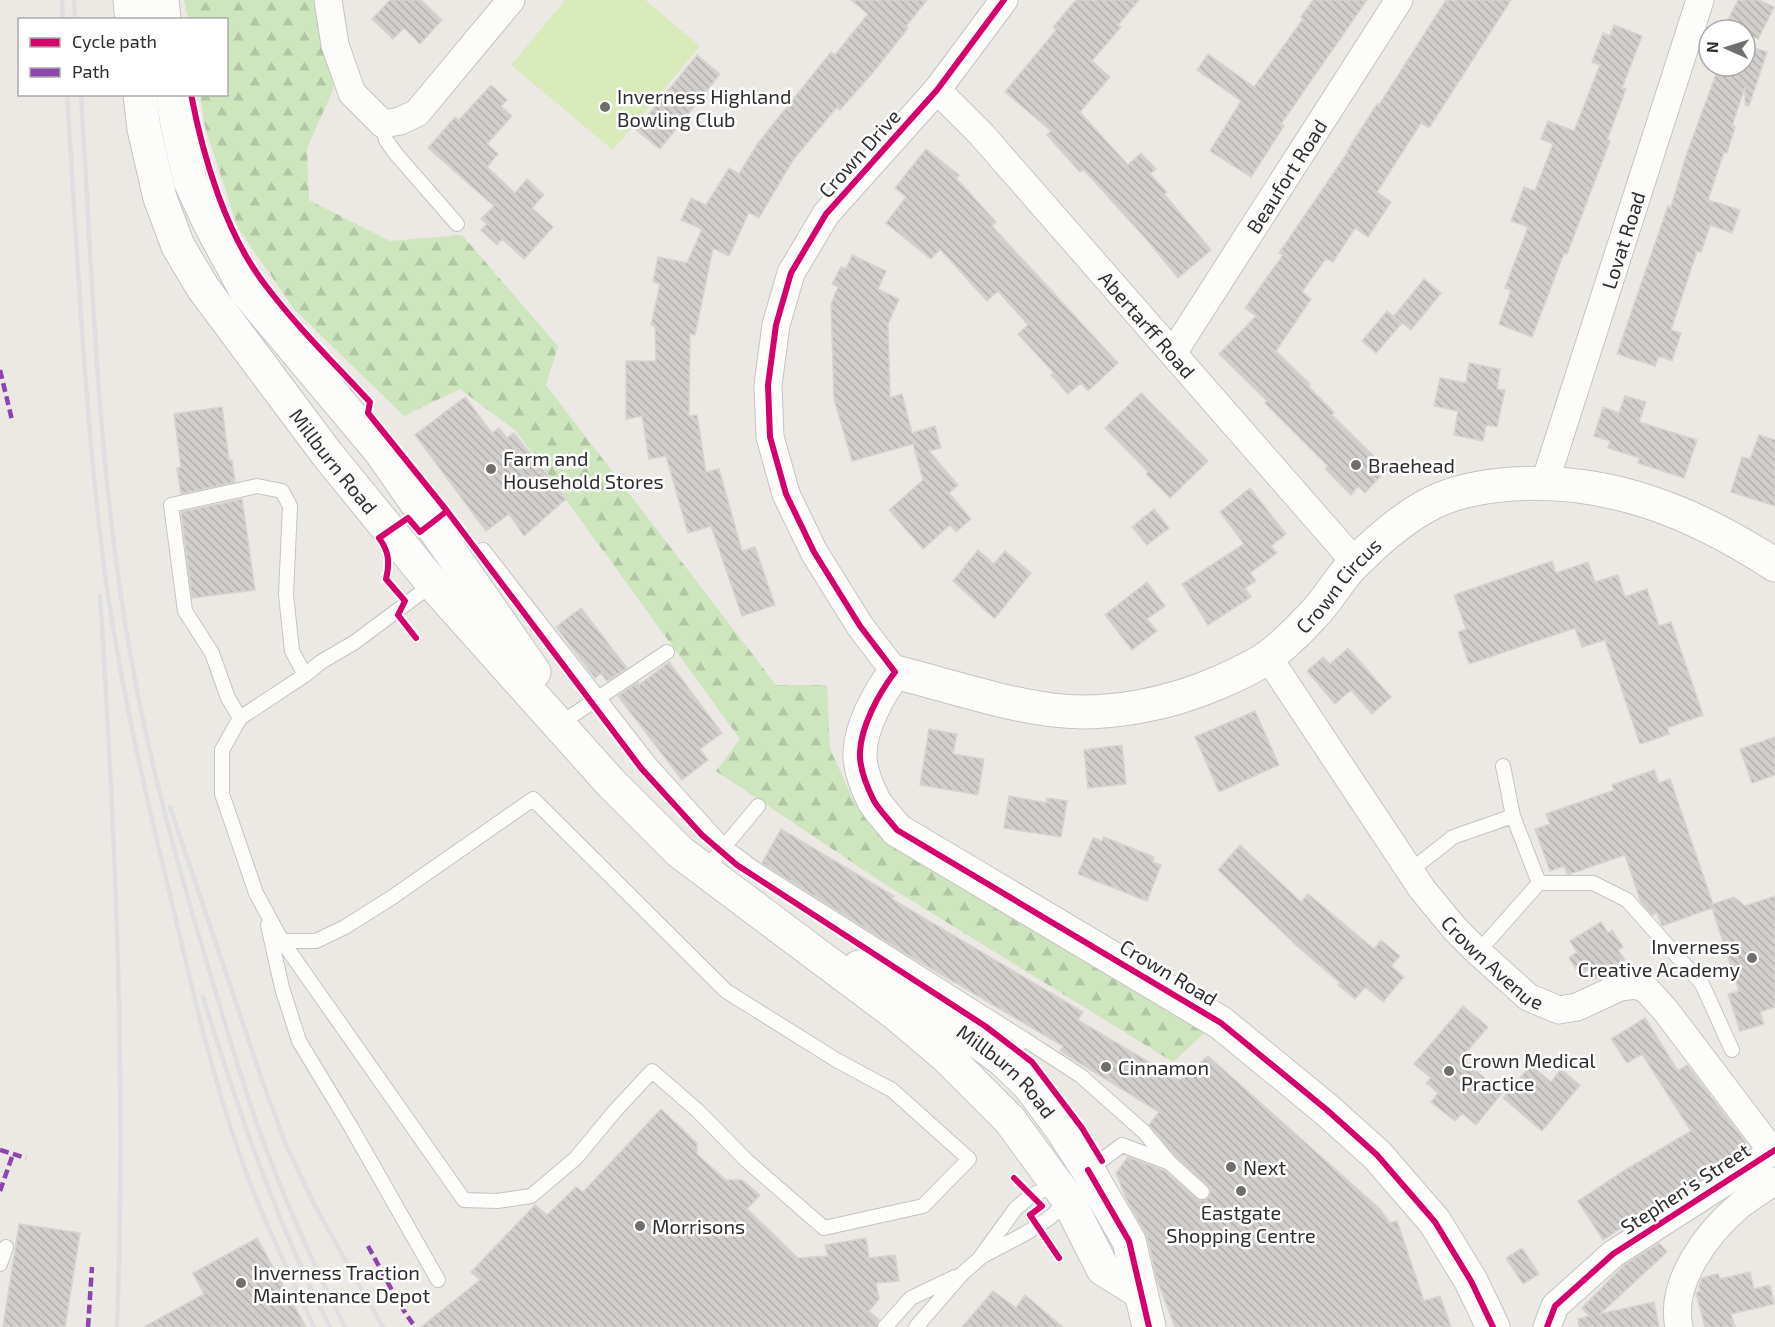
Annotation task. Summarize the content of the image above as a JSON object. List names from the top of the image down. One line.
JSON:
{"streets":{"main road":["Millburn Road","Crown Circus","Crown Road"],"street":["Crown Drive","Beaufort Road","Lovat Road","Abertarff Road","Crown Avenue","Stephen's Street"]},"crossings":[["Crown Drive","Abertarff Road"],["Crown Drive","Crown Circus"],["Crown Drive","Crown Road"],["Beaufort Road","Abertarff Road"],["Lovat Road","Crown Circus"],["Abertarff Road","Crown Circus"],["Crown Circus","Crown Avenue"],["Crown Circus","Crown Road"],["Crown Avenue","Stephen's Street"]],"places":["Inverness Highland Bowling Club","Braehead","Farm and Household Stores","Inverness Creative Academy","Cinnamon","Crown Medical Practice","Next","Eastgate Shopping Centre","Morrisons","Inverness Traction Maintenance Depot"],"legend":["Cycle path","Path"],"north":"left"}
